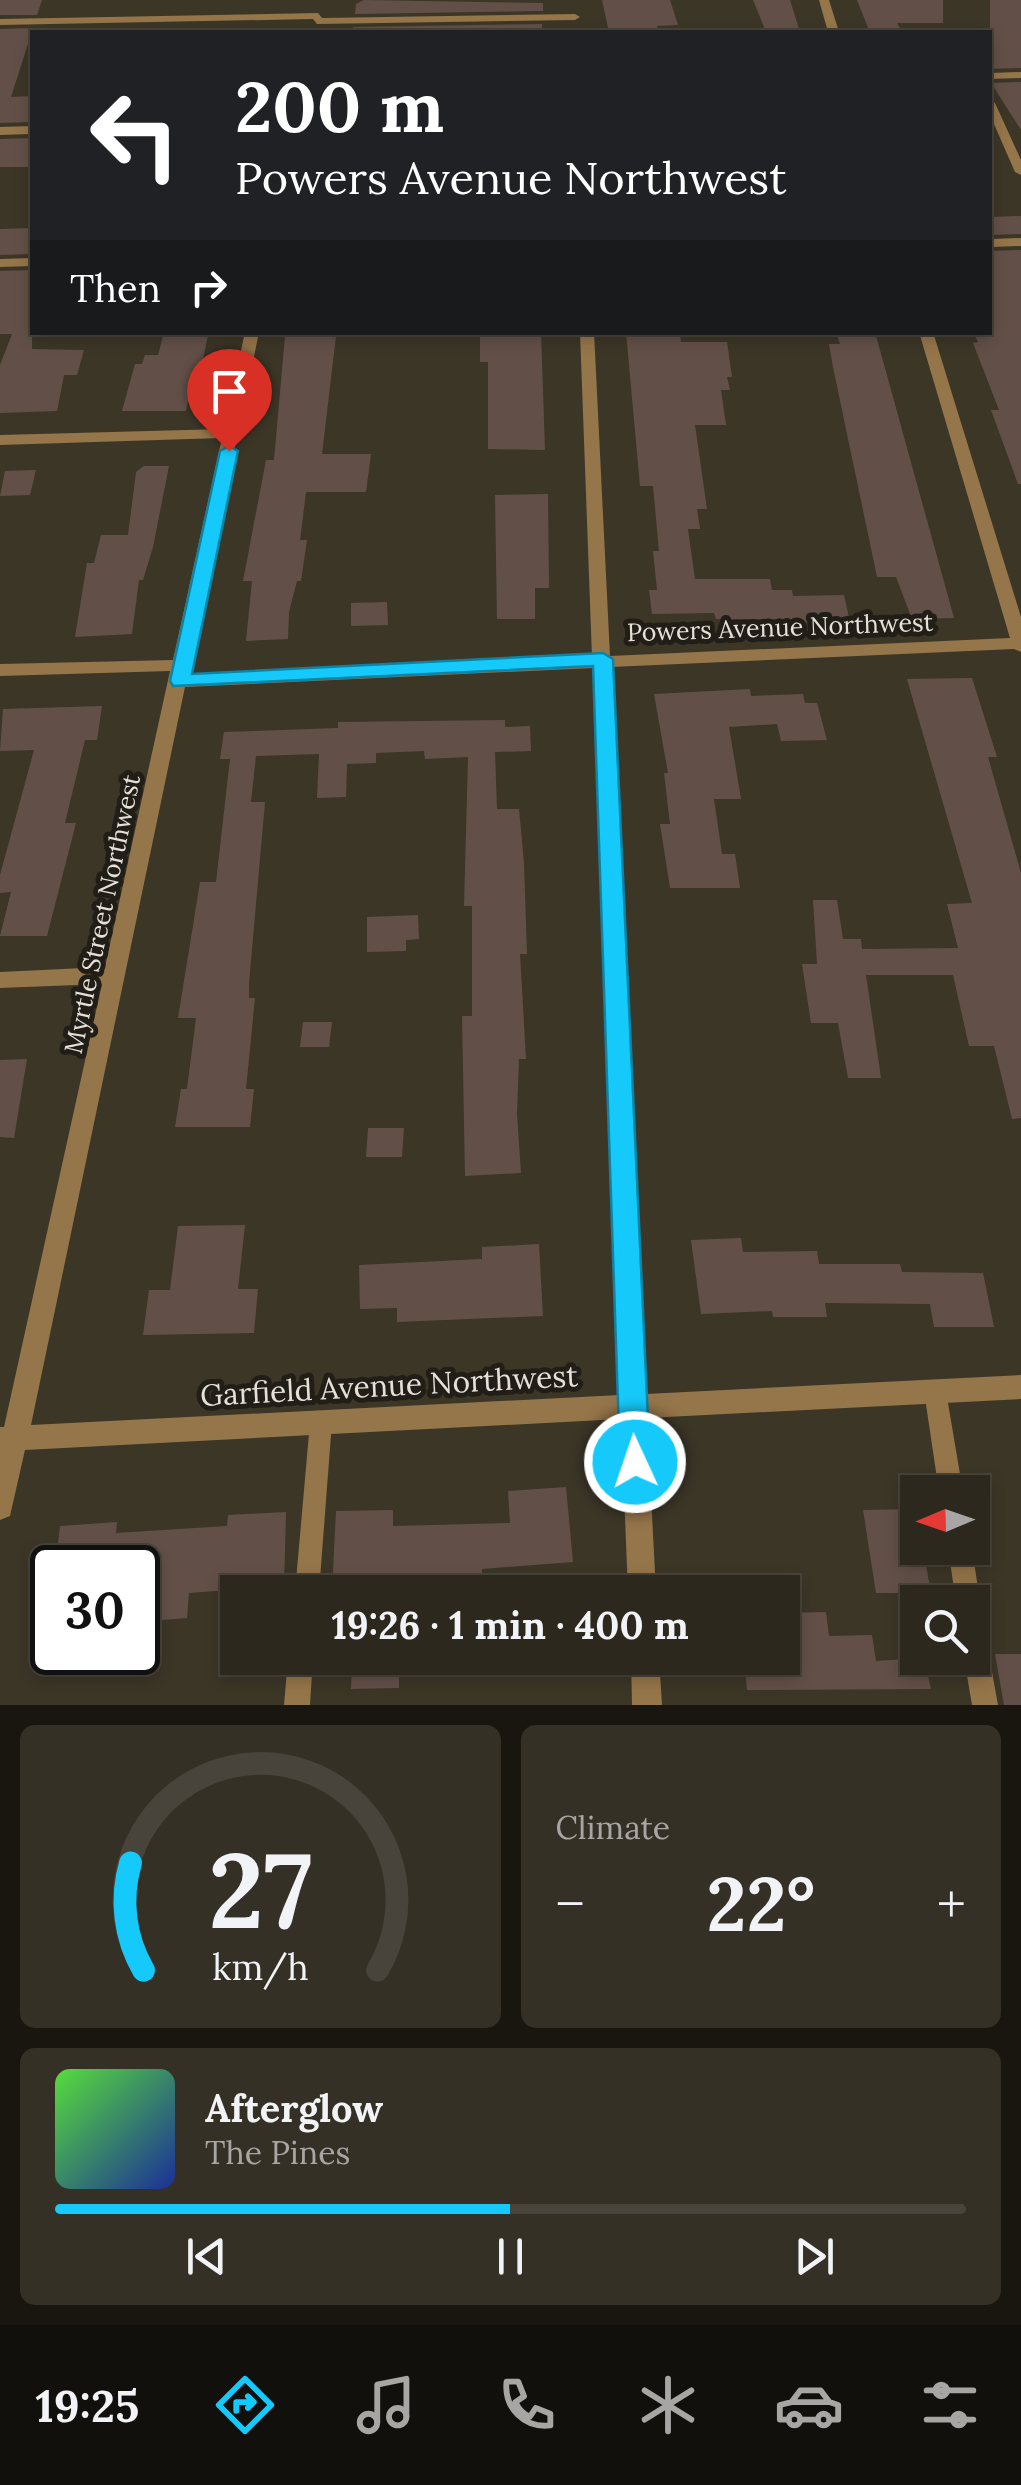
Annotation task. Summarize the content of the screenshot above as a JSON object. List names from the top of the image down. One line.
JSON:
{"streets":{"street":["Powers Avenue Northwest","Myrtle Street Northwest","Garfield Avenue Northwest"]},"crossings":[["Powers Avenue Northwest","Myrtle Street Northwest"],["Myrtle Street Northwest","Garfield Avenue Northwest"]],"north":"left","page":{"turn":["200 m","Powers Avenue Northwest"],"then":"Then","limit":"30","trip":"19:26 · 1 min · 400 m","tile":"Climate","heat":["−","22°","+"],"song":["Afterglow","The Pines"],"tabs":"19:25","gauge":["27","km/h"]}}
